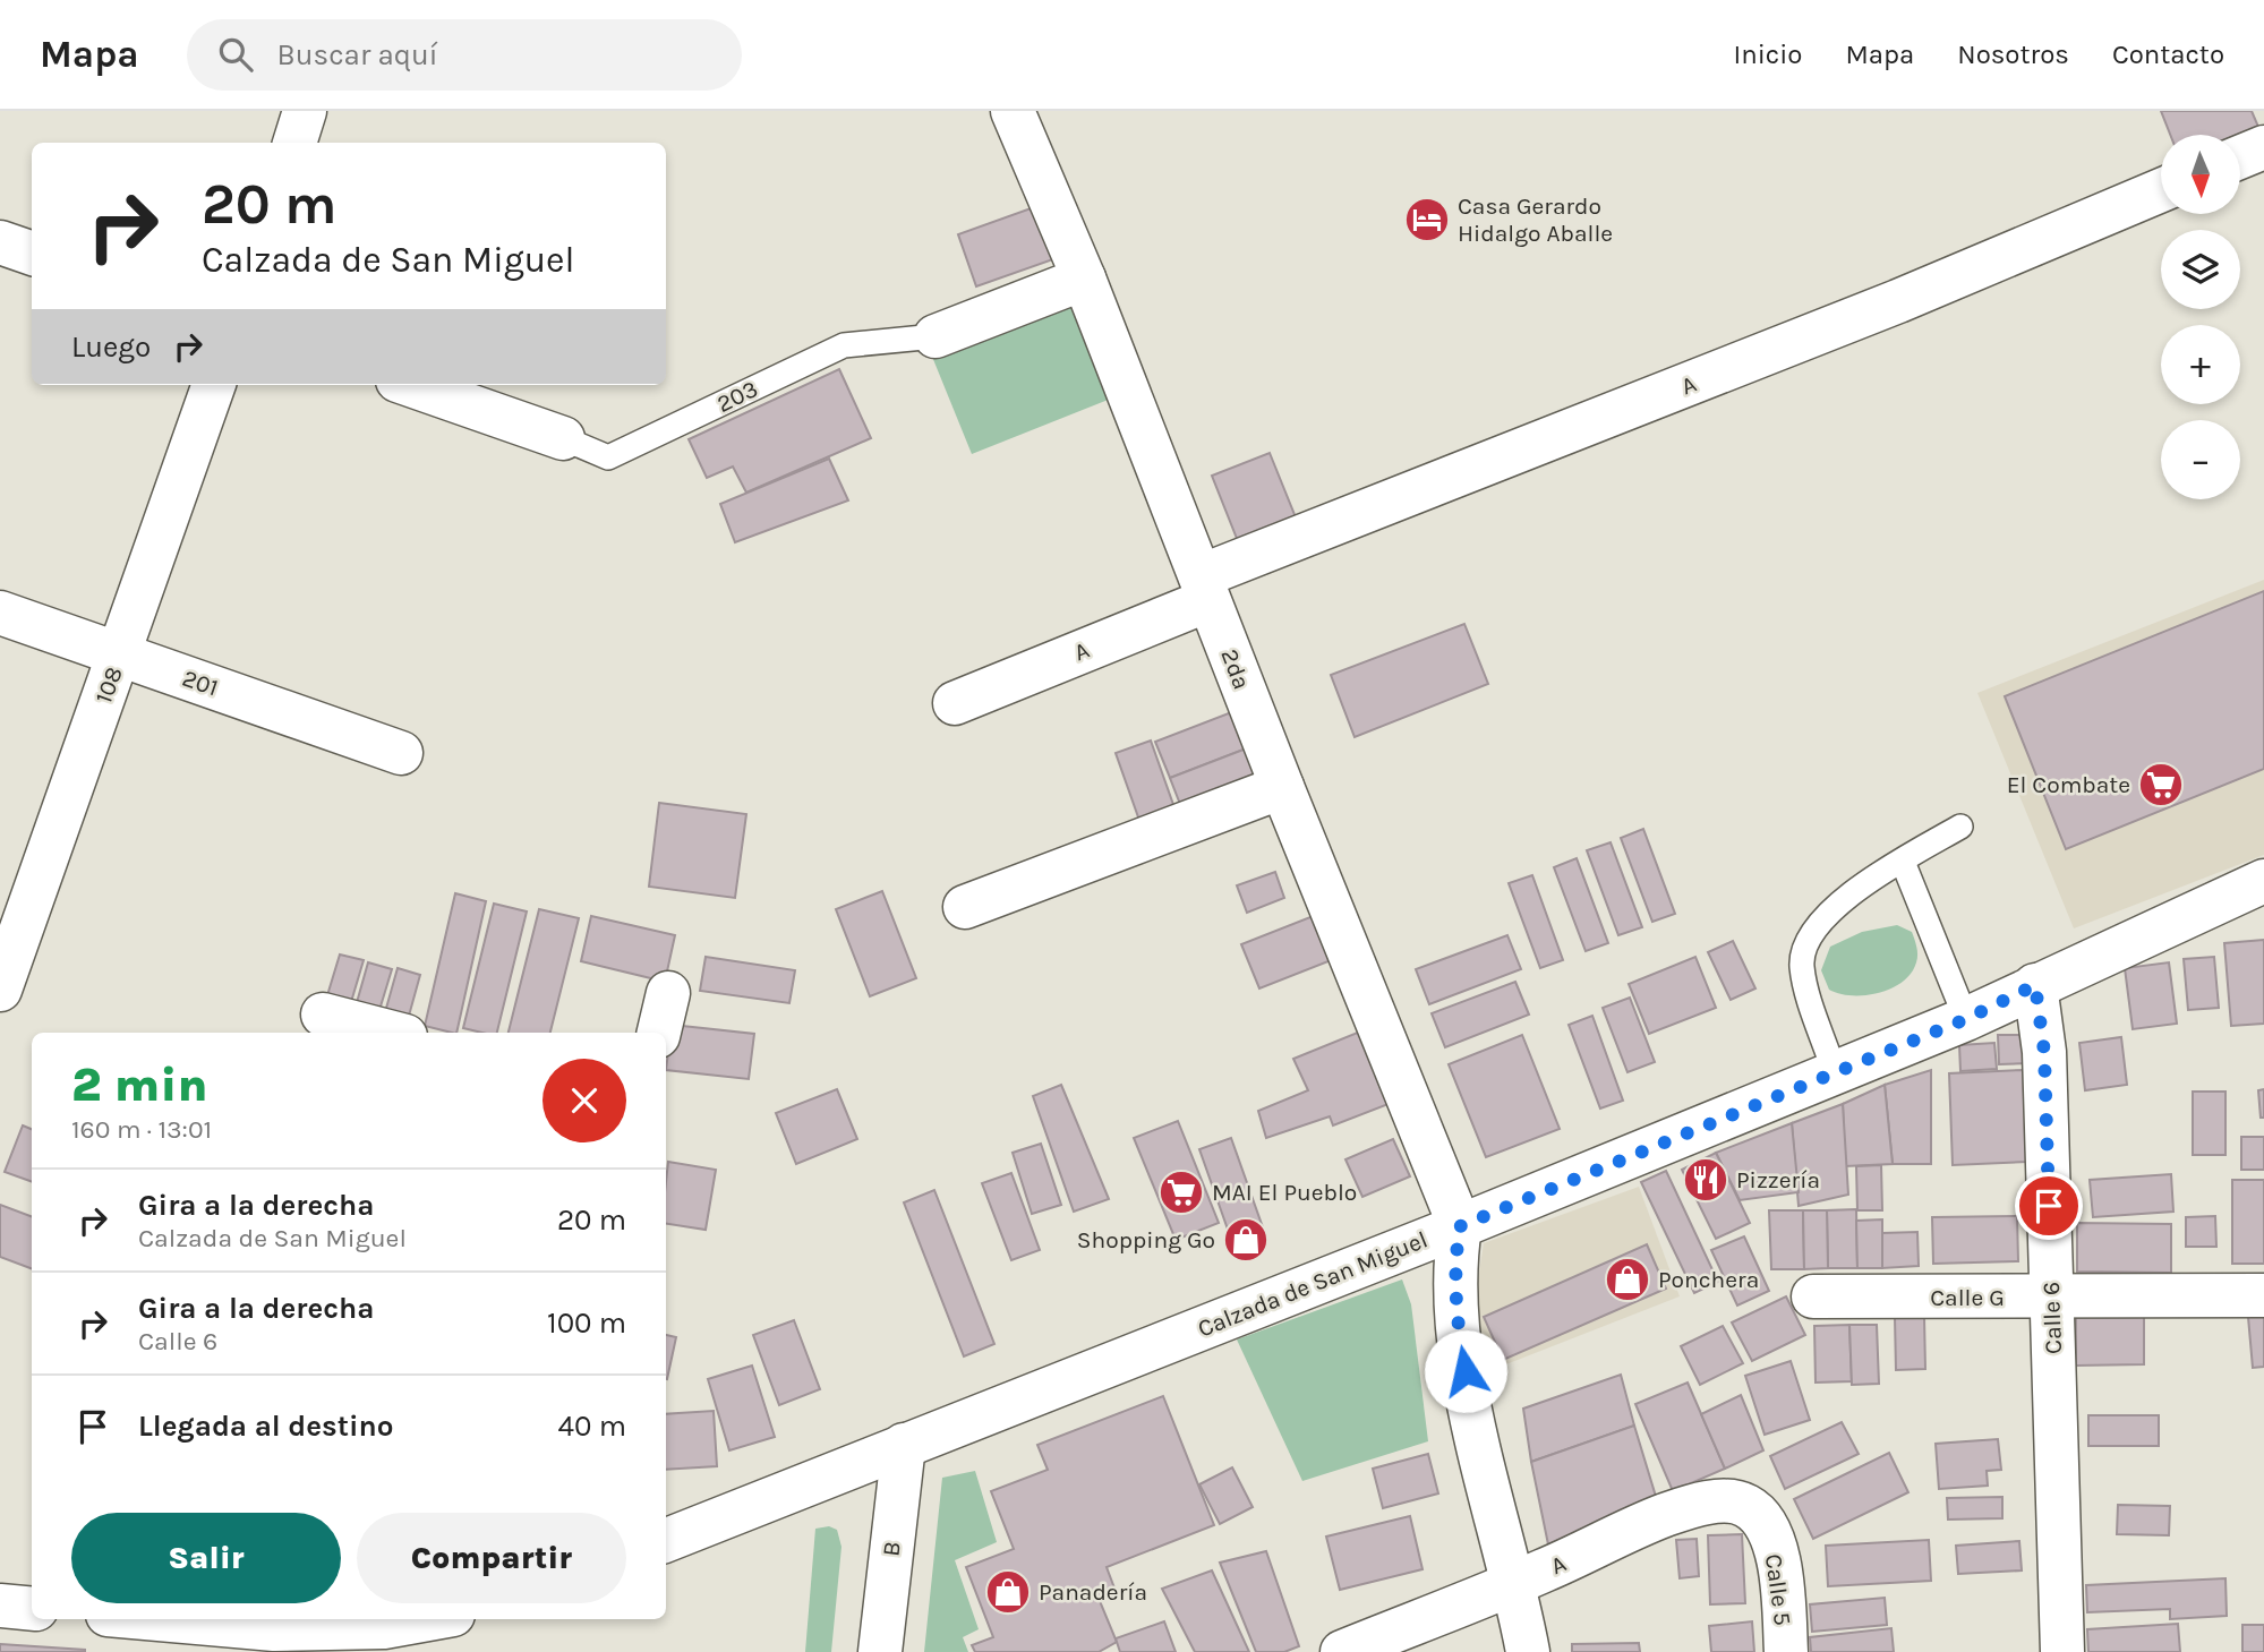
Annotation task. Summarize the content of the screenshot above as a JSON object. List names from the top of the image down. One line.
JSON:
{"streets":{"street":["A","203","2da","201","108","Calzada de San Miguel","Calle G","Calle 6","B","Calle 5"]},"crossings":[["A","2da"],["A","Calle 5"],["203","2da"],["2da","Calzada de San Miguel"],["201","108"],["Calzada de San Miguel","Calle 6"],["Calzada de San Miguel","B"],["Calle G","Calle 6"]],"places":{"hotel":["Casa Gerardo Hidalgo Aballe"],"supermarket":["El Combate","MAI El Pueblo"],"restaurant":["Pizzería"],"shop":["Shopping Go","Ponchera","Panadería"]},"north":"bottom","page":{"header":"Mapa","search":"Buscar aquí","nav":["Inicio","Mapa","Nosotros","Contacto"],"map_buttons":["+","−"],"turn":["20 m","Calzada de San Miguel"],"then":"Luego","heading":["2 min","160 m · 13:01"],"list":[{"name":"Gira a la derecha","note":"Calzada de San Miguel","value":"20 m"},{"name":"Gira a la derecha","note":"Calle 6","value":"100 m"},{"name":"Llegada al destino","value":"40 m"}],"buttons":["Salir","Compartir"]}}
